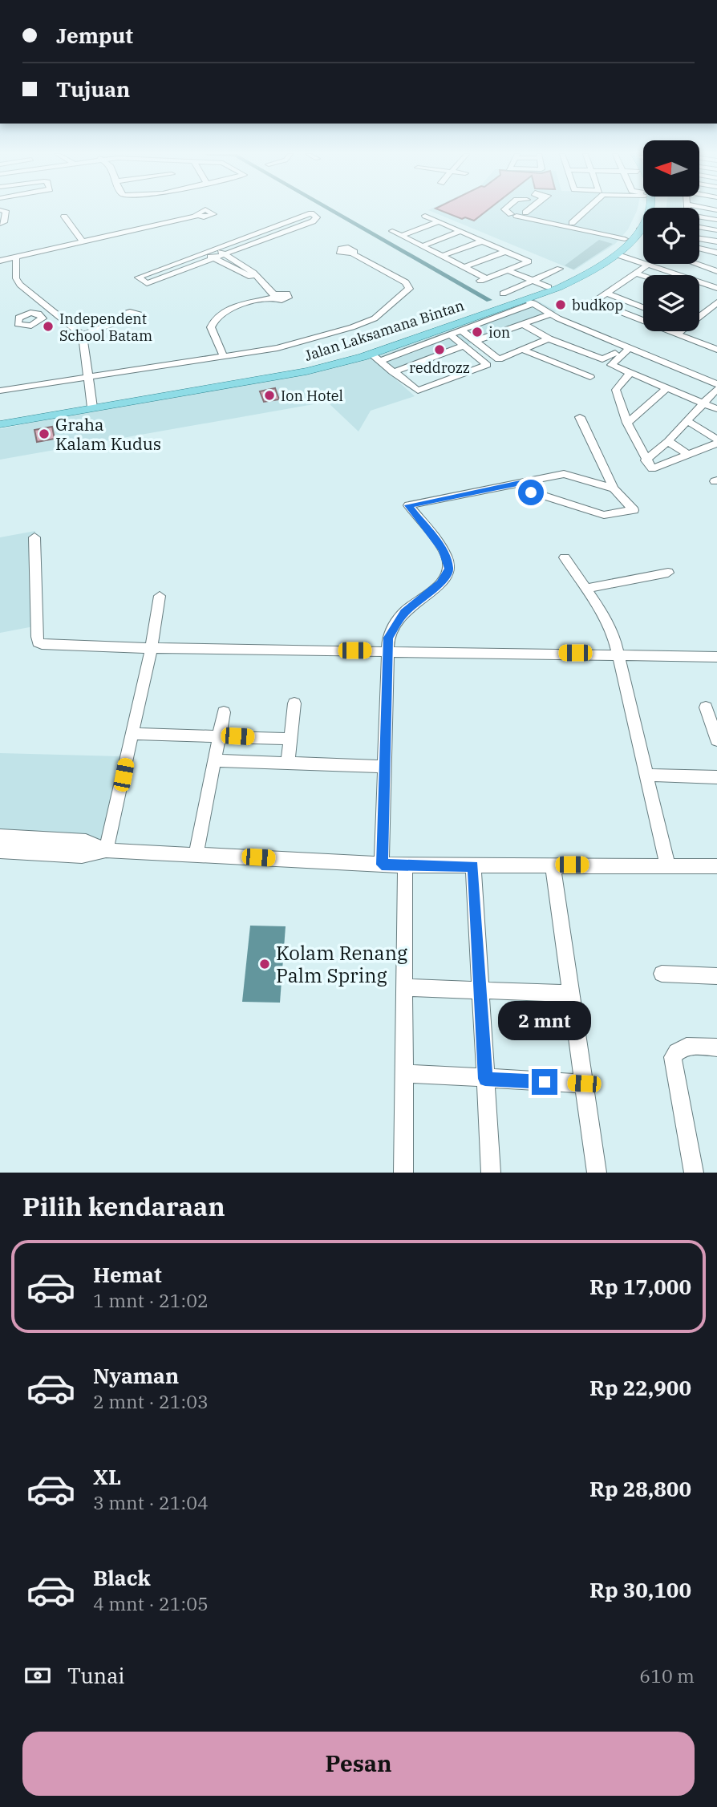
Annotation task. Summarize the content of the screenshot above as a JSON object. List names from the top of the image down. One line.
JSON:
{"streets":{"main road":["Jalan Laksamana Bintan"]},"places":["budkop","Independent School Batam","ion","reddrozz","Ion Hotel","Graha Kalam Kudus","Kolam Renang Palm Spring"],"north":"left","page":{"banner":["Jemput","Tujuan"],"bubble":"2 mnt","heading":"Pilih kendaraan","list":[{"name":"Hemat","note":"1 mnt · 21:02","value":"Rp 17,000"},{"name":"Nyaman","note":"2 mnt · 21:03","value":"Rp 22,900"},{"name":"XL","note":"3 mnt · 21:04","value":"Rp 28,800"},{"name":"Black","note":"4 mnt · 21:05","value":"Rp 30,100"}],"pay":["Tunai","610 m"],"buttons":"Pesan"}}
